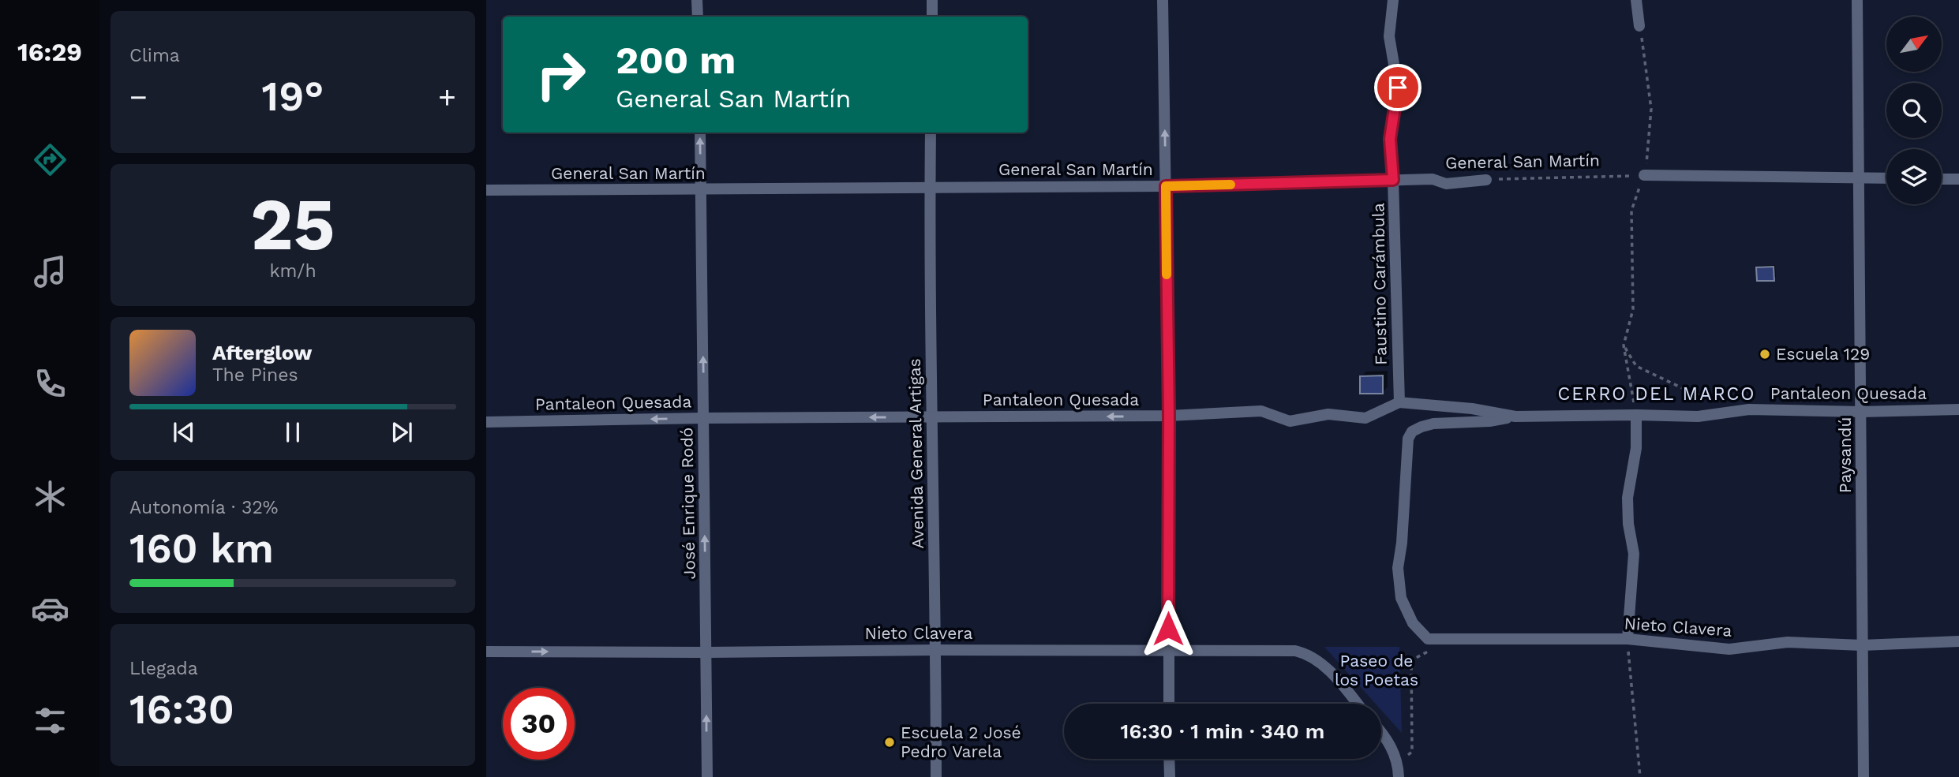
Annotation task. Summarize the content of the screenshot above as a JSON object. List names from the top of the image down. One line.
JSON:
{"streets":{"street":["General San Martín","Faustino Carámbula","Pantaleon Quesada","Avenida General Artigas","Paysandú","José Enrique Rodó","Nieto Clavera"]},"crossings":[["General San Martín","Faustino Carámbula"],["General San Martín","Avenida General Artigas"],["General San Martín","José Enrique Rodó"],["Faustino Carámbula","Pantaleon Quesada"],["Pantaleon Quesada","Avenida General Artigas"],["Pantaleon Quesada","Paysandú"],["Pantaleon Quesada","José Enrique Rodó"],["Avenida General Artigas","Nieto Clavera"],["Paysandú","Nieto Clavera"],["José Enrique Rodó","Nieto Clavera"]],"one_way":["Pantaleon Quesada","José Enrique Rodó"],"districts":["CERRO DEL MARCO"],"parks":["Paseo de los Poetas"],"places":["Escuela 129","Escuela 2 José Pedro Varela"],"north":"top right","page":{"tabs":"16:29","tile":["Clima",["25","km/h"],["Autonomía · 32%","160 km"],["Llegada","16:30"]],"turn":["200 m","General San Martín"],"heat":["−","19°","+"],"song":["Afterglow","The Pines"],"limit":"30","trip":"16:30 · 1 min · 340 m"}}
